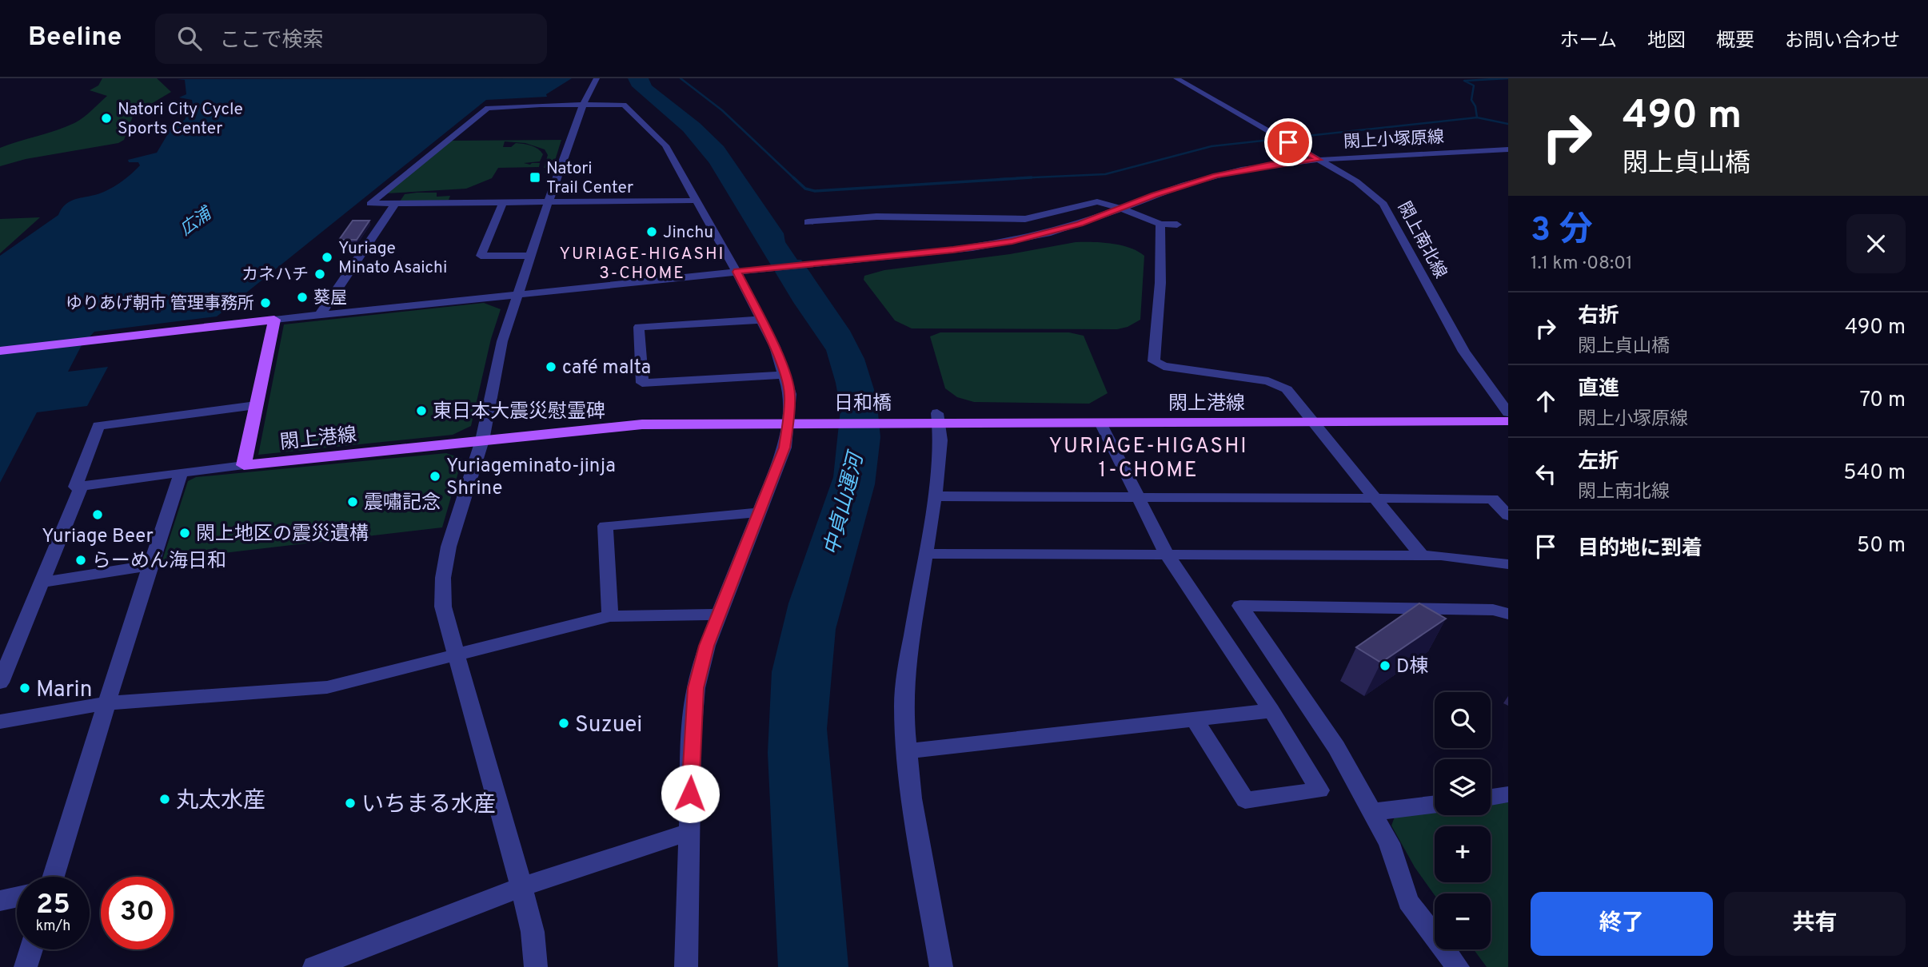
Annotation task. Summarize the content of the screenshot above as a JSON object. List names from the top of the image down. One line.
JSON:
{"streets":{"main road":["日和橋","閖上港線"],"street":["閖上小塚原線","閖上南北線"]},"crossings":[["閖上小塚原線","閖上南北線"],["日和橋","閖上港線"]],"districts":["YURIAGE-HIGASHI 3-CHOME","YURIAGE-HIGASHI 1-CHOME"],"water":["広浦","中貞山運河"],"places":{"other":["Natori City Cycle Sports Center","Jinchu","Yuriage Minato Asaichi","カネハチ","葵屋","ゆりあげ朝市 管理事務所","café malta","東日本大震災慰霊碑","Yuriageminato-jinja Shrine","震嘯記念","Yuriage Beer","閖上地区の震災遺構","らーめん海日和","D棟","Marin","Suzuei","丸太水産","いちまる水産"],"transit":["Natori Trail Center"]},"page":{"header":"Beeline","search":"ここで検索","nav":["ホーム","地図","概要","お問い合わせ"],"turn":["490 m","閖上貞山橋"],"heading":["3 分","1.1 km · 08:01"],"list":[{"name":"右折","note":"閖上貞山橋","value":"490 m"},{"name":"直進","note":"閖上小塚原線","value":"70 m"},{"name":"左折","note":"閖上南北線","value":"540 m"},{"name":"目的地に到着","value":"50 m"}],"map_buttons":["+","−"],"speed":"25 km/h","limit":"30","buttons":["終了","共有"]}}
